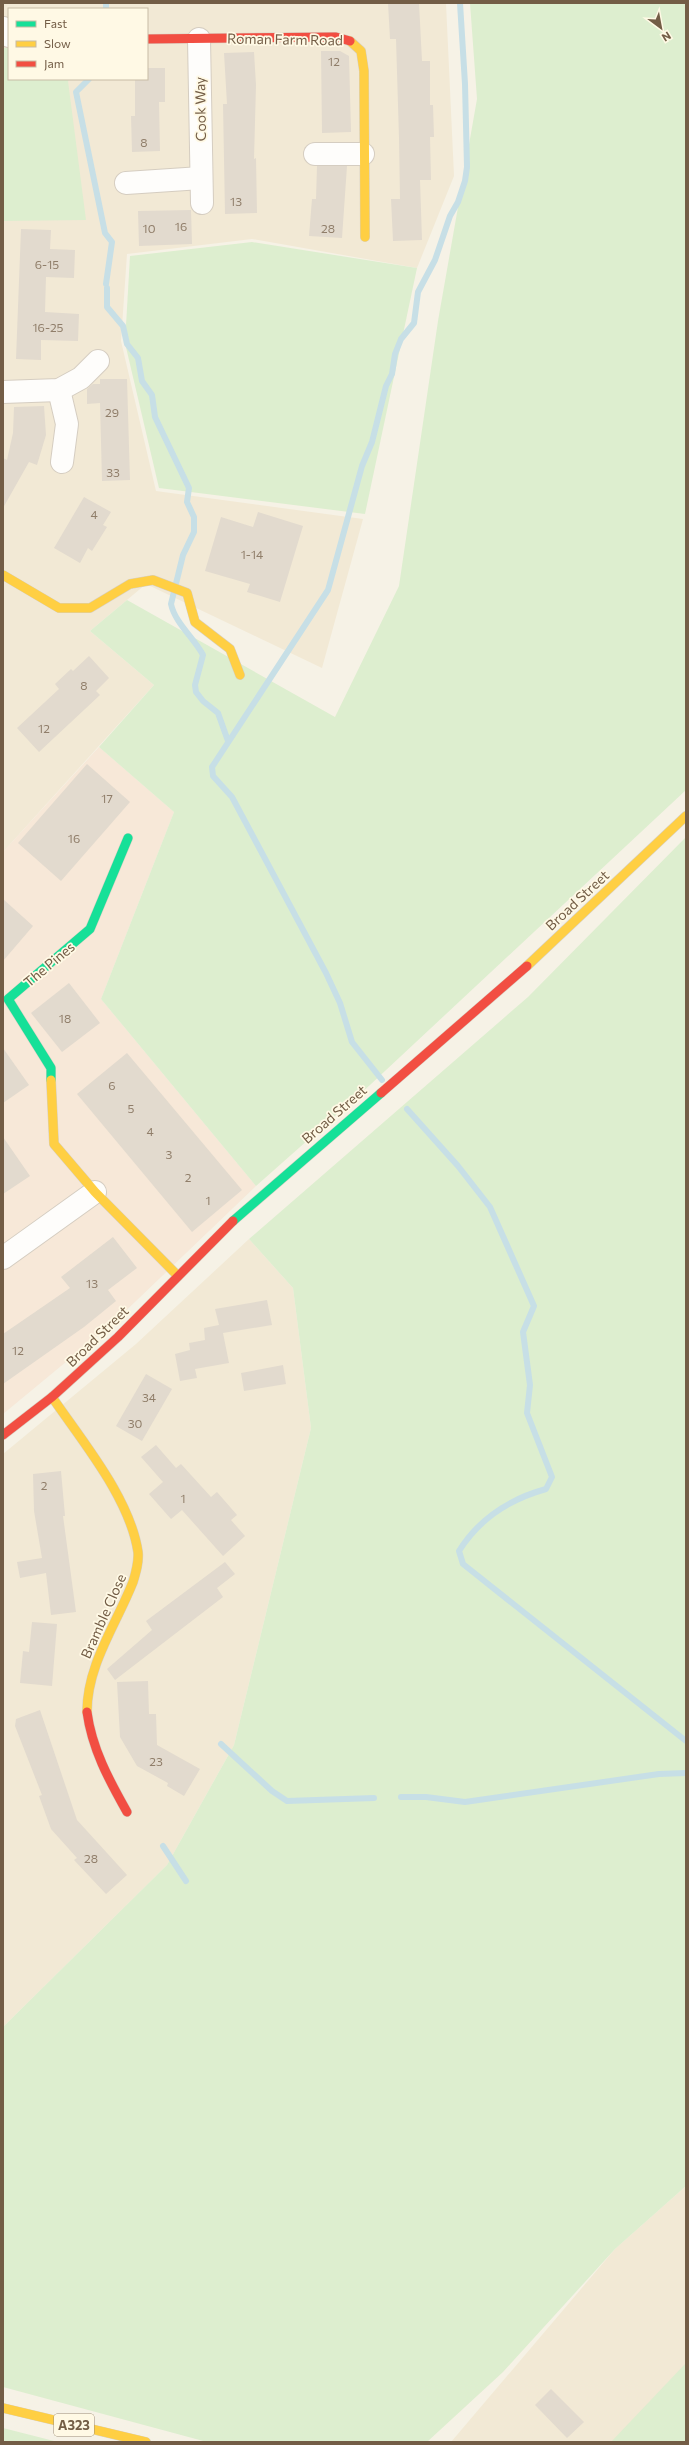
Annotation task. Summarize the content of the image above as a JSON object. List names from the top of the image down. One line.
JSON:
{"streets":{"street":["Roman Farm Road","Cook Way","Broad Street","The Pines","Bramble Close","A323"]},"crossings":[["Roman Farm Road","Cook Way"],["Broad Street","The Pines"],["Broad Street","Bramble Close"]],"house_numbers":["12","8","13","16","10","28","6-15","16-25","29","33","4","1-14","8","12","17","16","18","6","5","4","3","2","1","13","12","34","30","2","1","23","28"],"legend":["Fast","Slow","Jam"],"north":"bottom right"}
